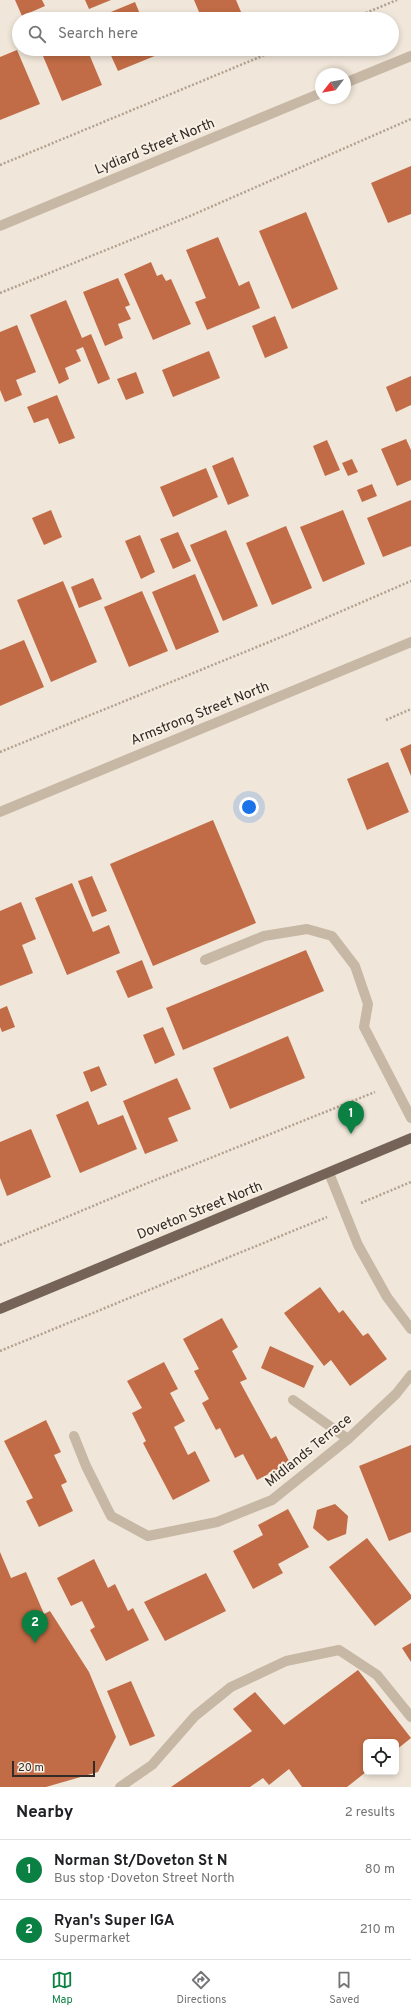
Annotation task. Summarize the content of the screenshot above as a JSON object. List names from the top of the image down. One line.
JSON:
{"streets":{"main road":["Doveton Street North"],"street":["Lydiard Street North","Armstrong Street North","Midlands Terrace"]},"scale_bar":"20 m","north":"bottom left","page":{"search":"Search here","pins":["1","2"],"scale":"20 m","heading":["Nearby","2 results"],"list":[{"mark":"1","name":"Norman St/Doveton St N","note":"Bus stop · Doveton Street North","value":"80 m"},{"mark":"2","name":"Ryan's Super IGA","note":"Supermarket","value":"210 m"}],"nav":["Map","Directions","Saved"]}}
